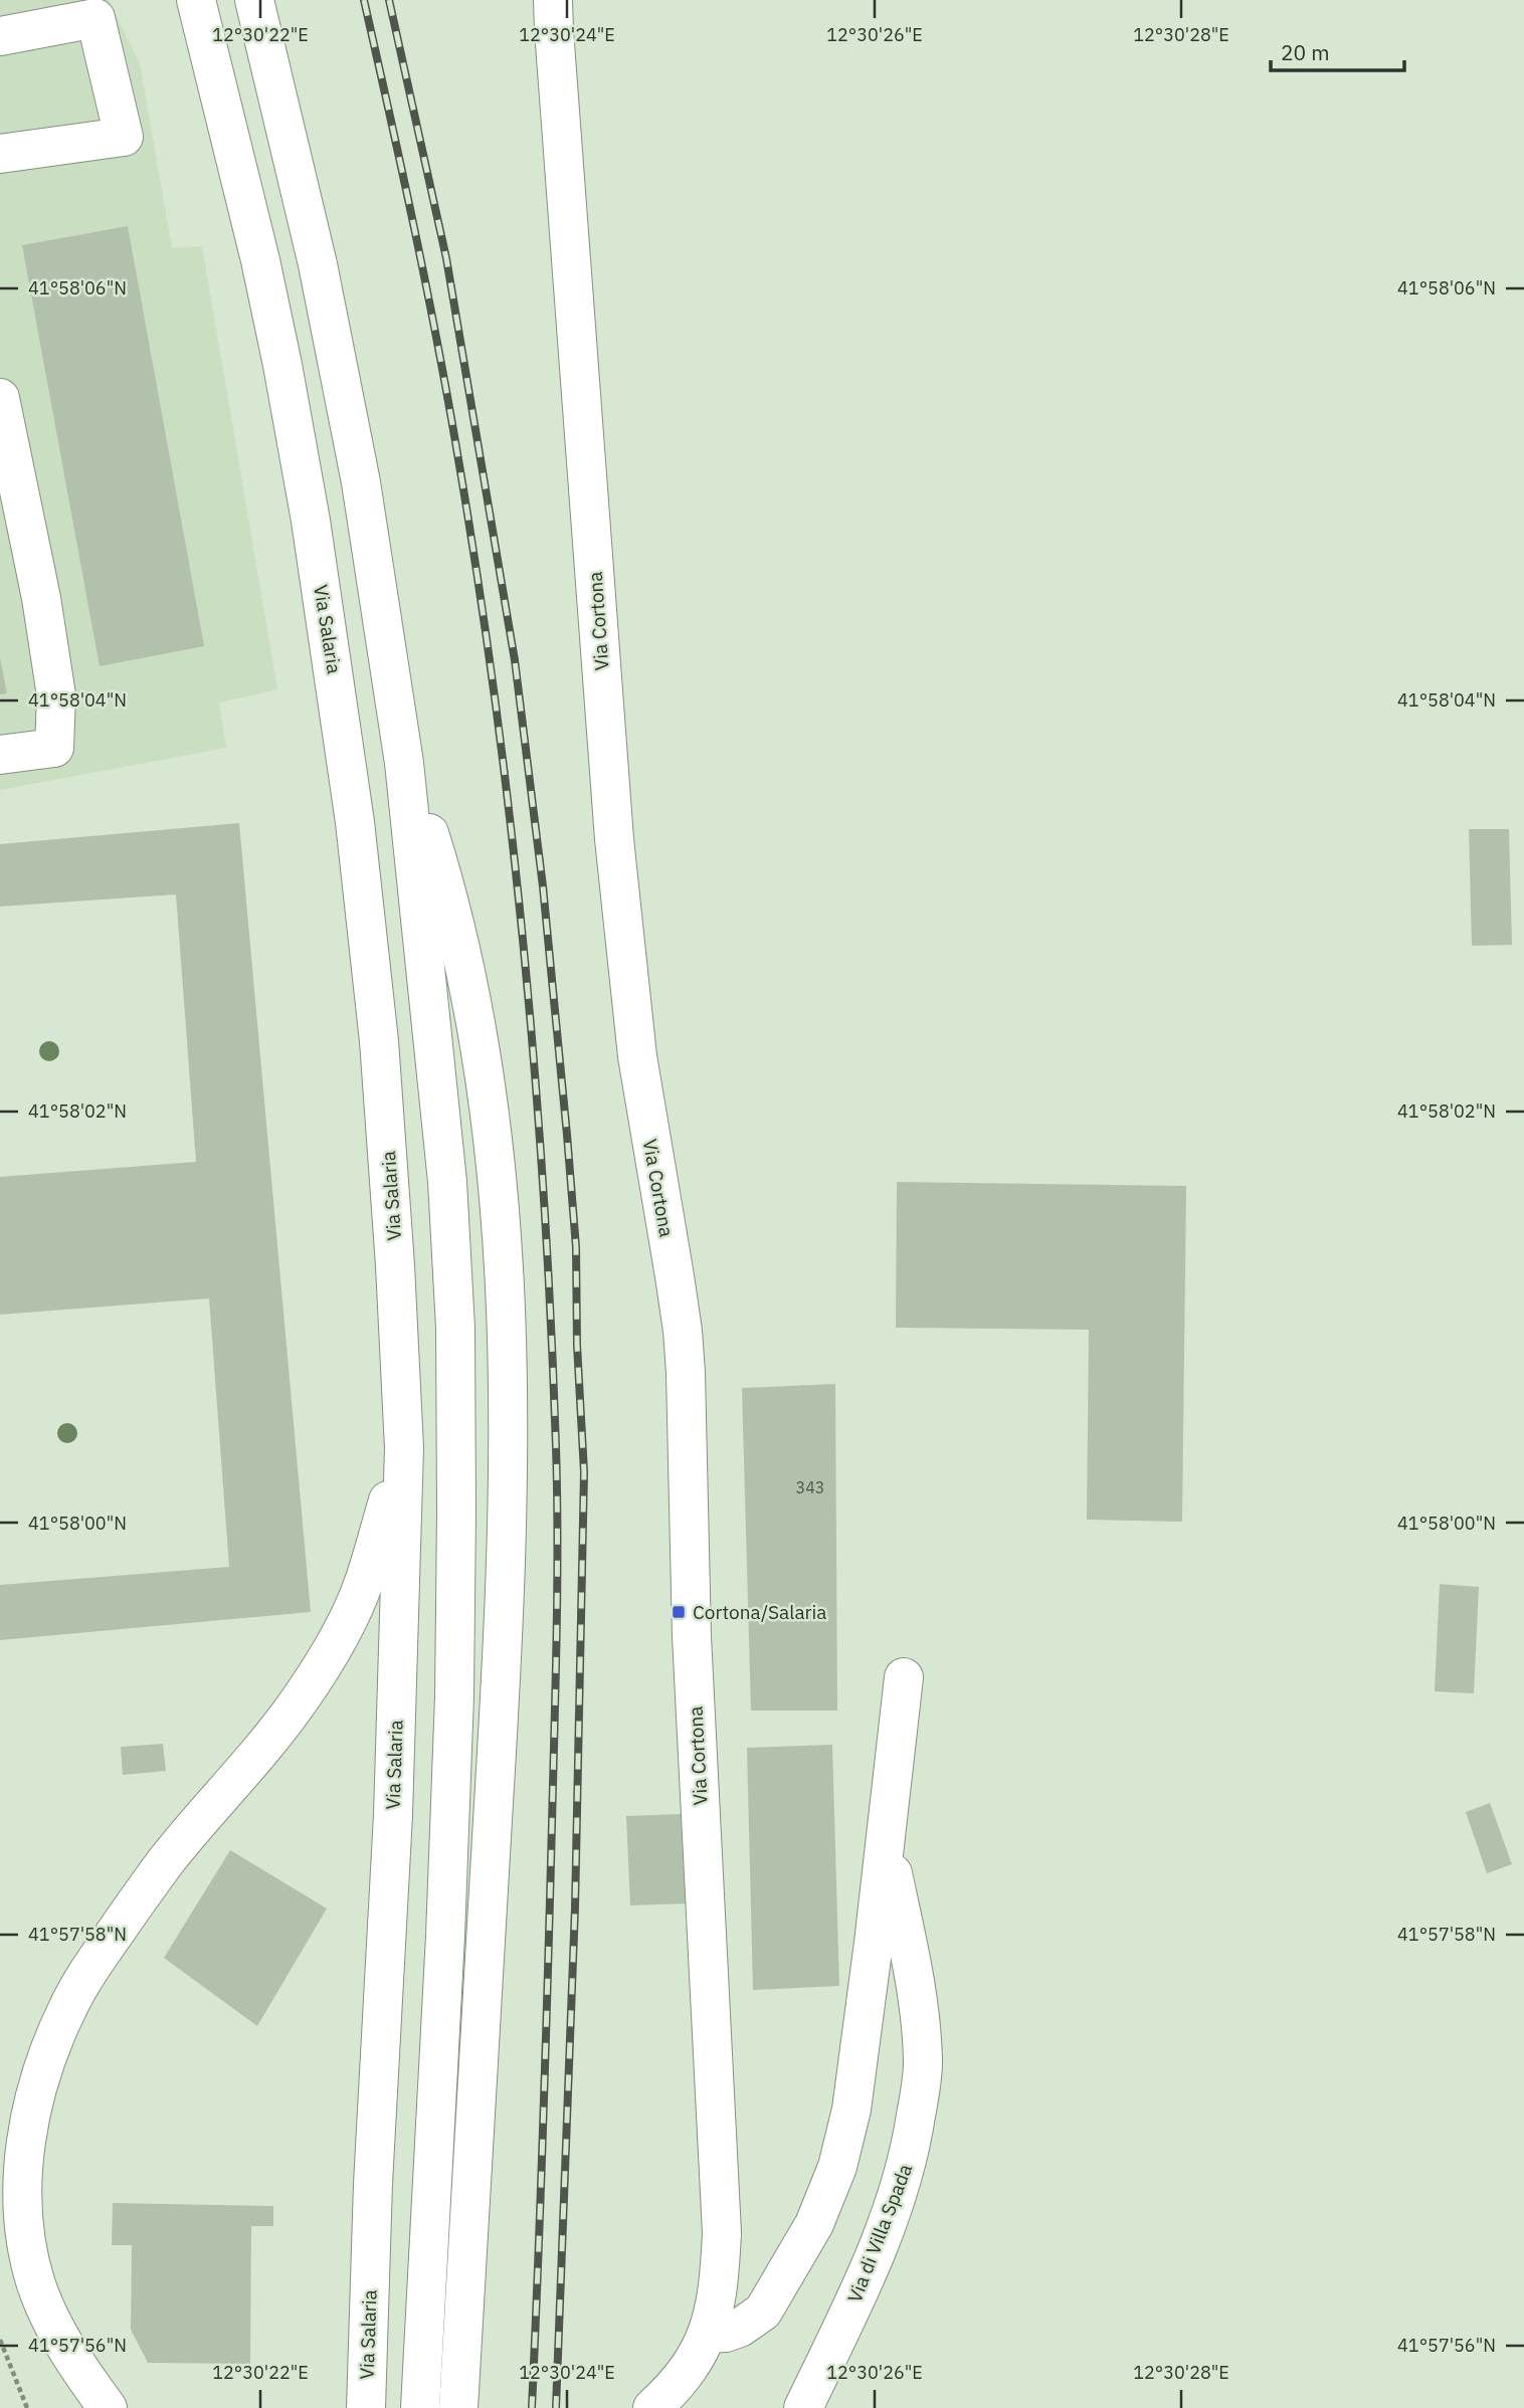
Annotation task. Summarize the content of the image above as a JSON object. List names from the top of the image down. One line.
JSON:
{"streets":{"main road":["Via Cortona","Via Salaria","Via di Villa Spada"]},"crossings":[["Via Cortona","Via di Villa Spada"]],"places":{"transit":["Cortona/Salaria"]},"house_numbers":["343"],"scale_bar":"20 m","coordinates":["12°30'22\"E","12°30'24\"E","12°30'26\"E","12°30'28\"E","41°58'06\"N","41°58'04\"N","41°58'02\"N","41°58'00\"N","41°57'58\"N","41°57'56\"N"]}
